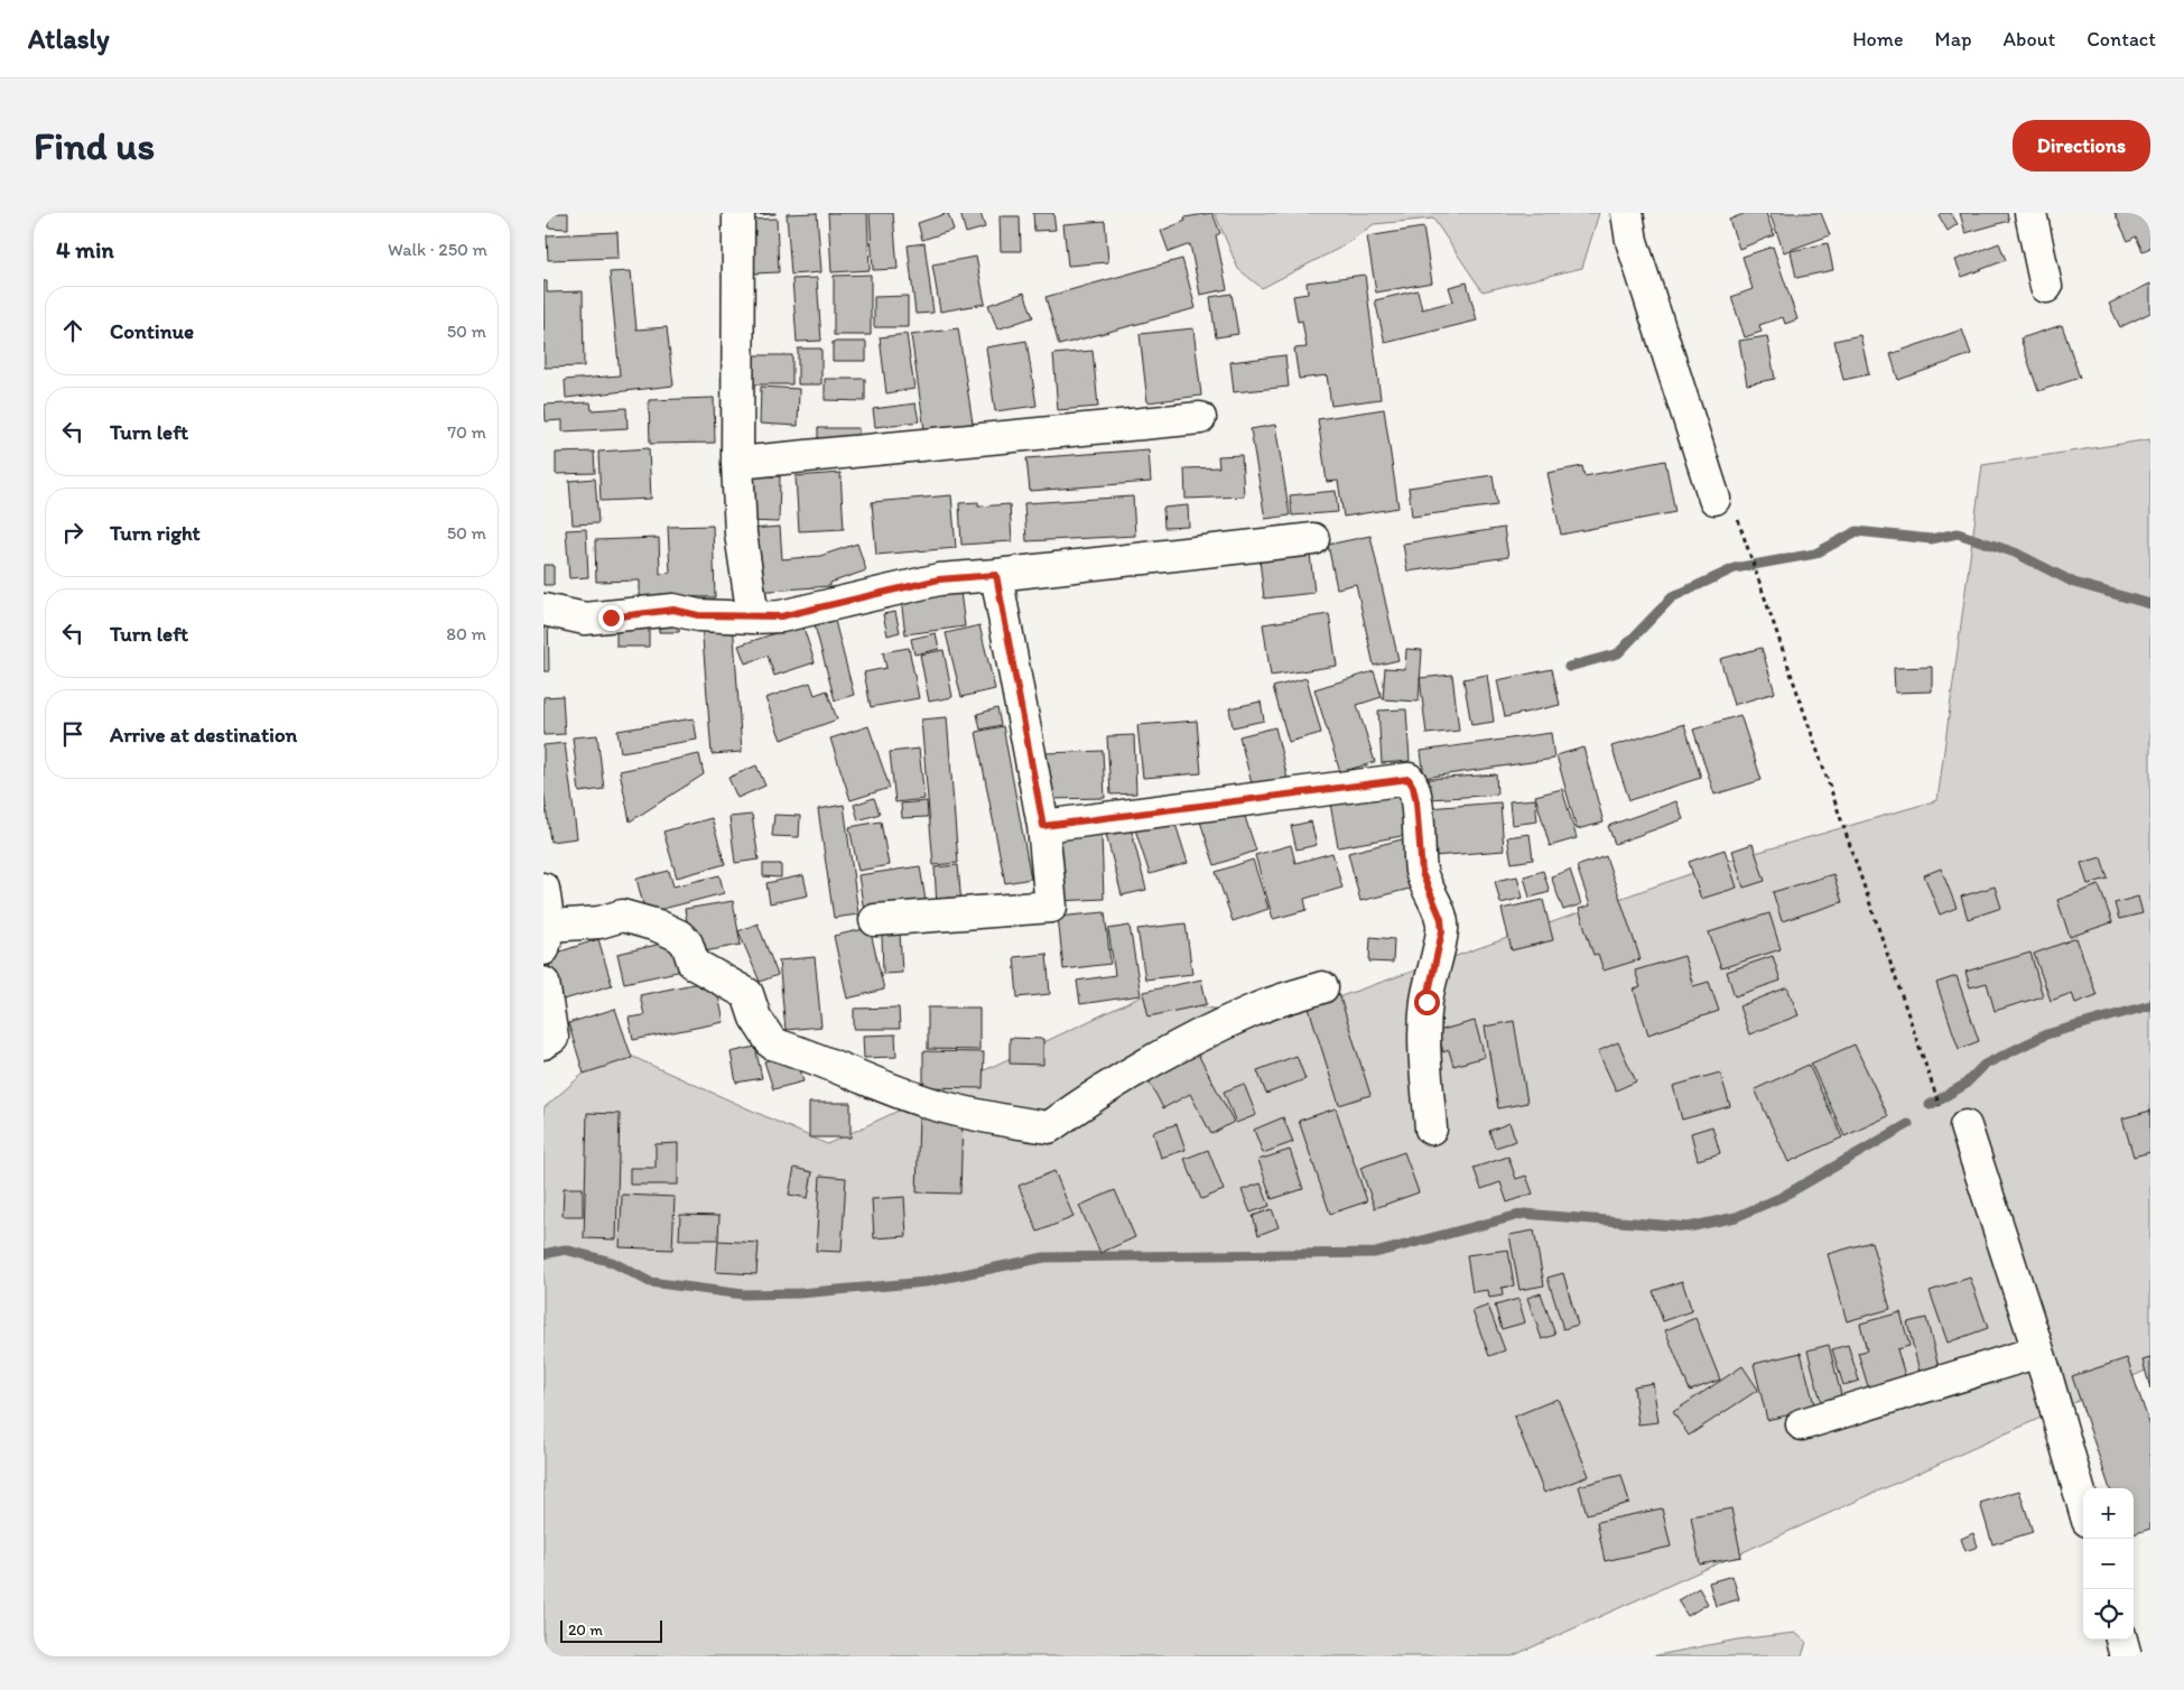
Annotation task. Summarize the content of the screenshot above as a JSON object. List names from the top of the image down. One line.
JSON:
{"scale_bar":"20 m","page":{"header":"Atlasly","nav":["Home","Map","About","Contact"],"buttons":"Directions","title":"Find us","heading":["4 min","Walk · 250 m"],"list":[["Continue","50 m"],["Turn left","70 m"],["Turn right","50 m"],["Turn left","80 m"],"Arrive at destination"],"map_buttons":["+","−"],"scale":"20 m"}}
